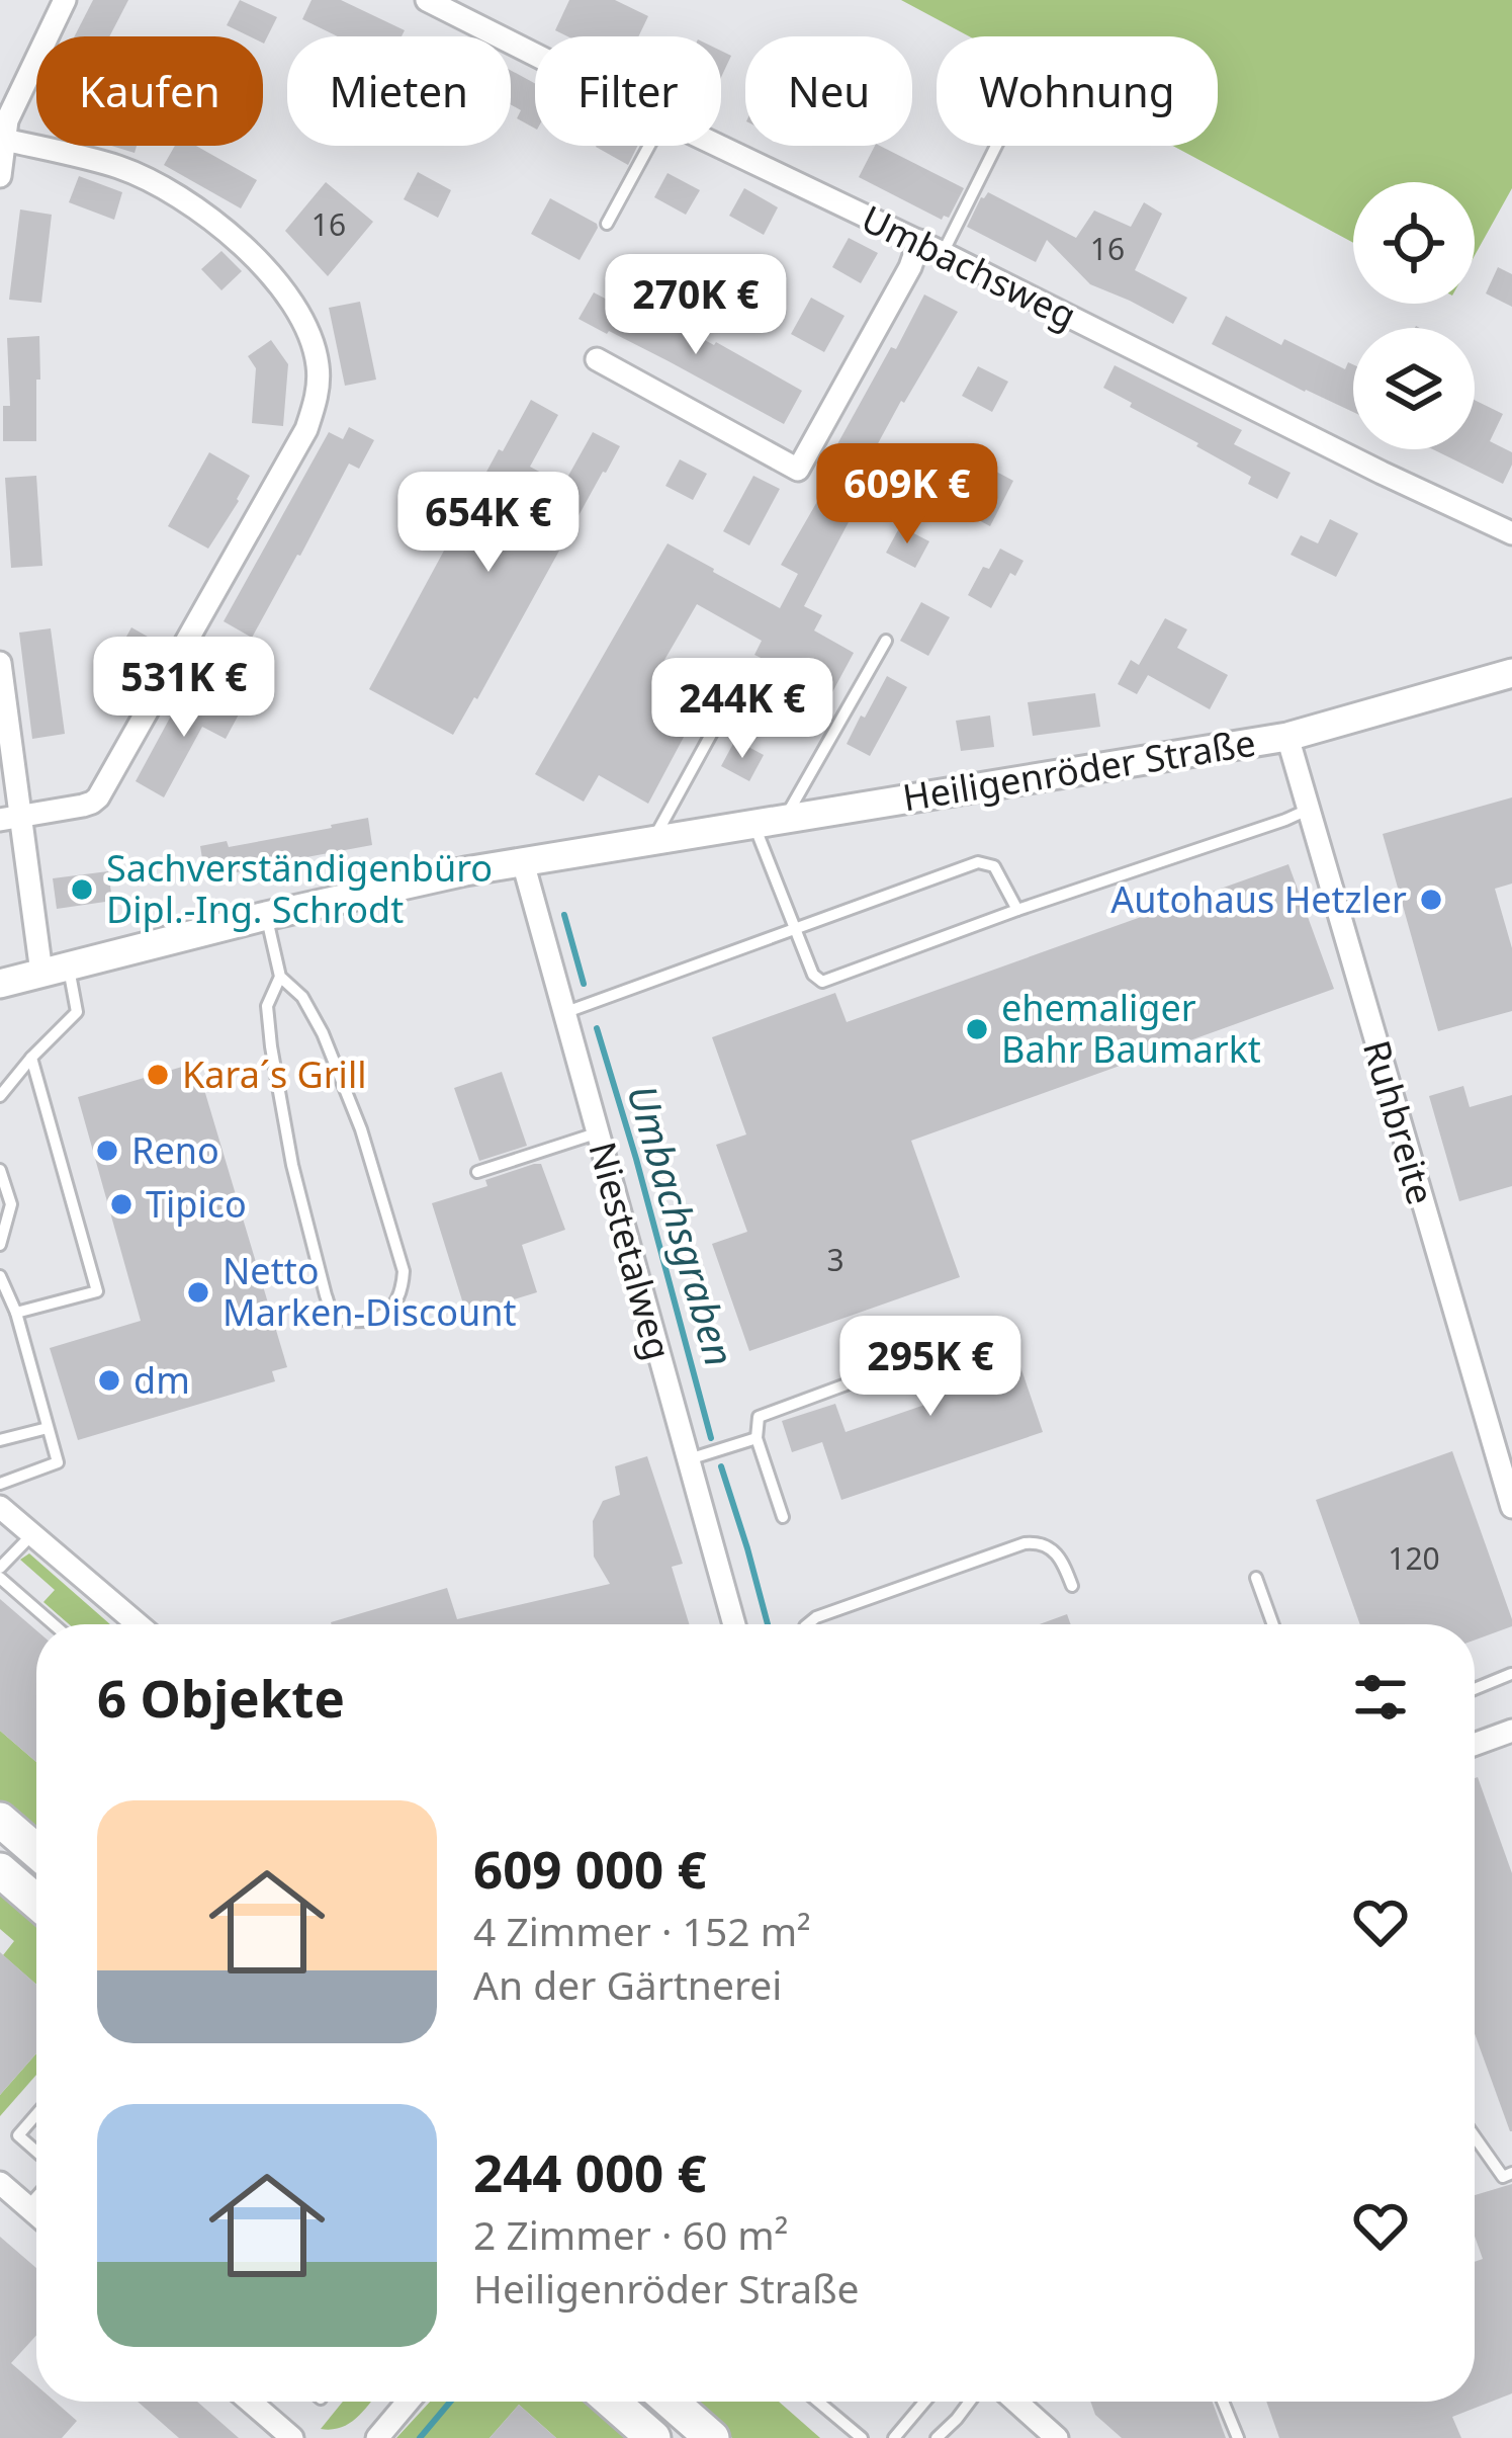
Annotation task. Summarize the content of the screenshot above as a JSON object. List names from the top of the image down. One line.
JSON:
{"streets":{"street":["Umbachsweg","Heiligenröder Straße","Ruhbreite","Niestetalweg"]},"crossings":[["Heiligenröder Straße","Ruhbreite"],["Heiligenröder Straße","Niestetalweg"]],"water":["Umbachsgraben"],"places":["Sachverständigenbüro Dipl.-Ing. Schrodt","Autohaus Hetzler","ehemaliger Bahr Baumarkt","Kara´s Grill","Reno","Tipico","Netto Marken-Discount","dm"],"house_numbers":["16","16","3","120"],"page":{"chip":["Kaufen","Mieten","Filter","Neu","Wohnung"],"price":["270K €","609K €","654K €","531K €","244K €","295K €"],"heading":"6 Objekte","list":[{"name":"609 000 €","note":"4 Zimmer · 152 m² · An der Gärtnerei"},{"name":"244 000 €","note":"2 Zimmer · 60 m² · Heiligenröder Straße"}]}}
